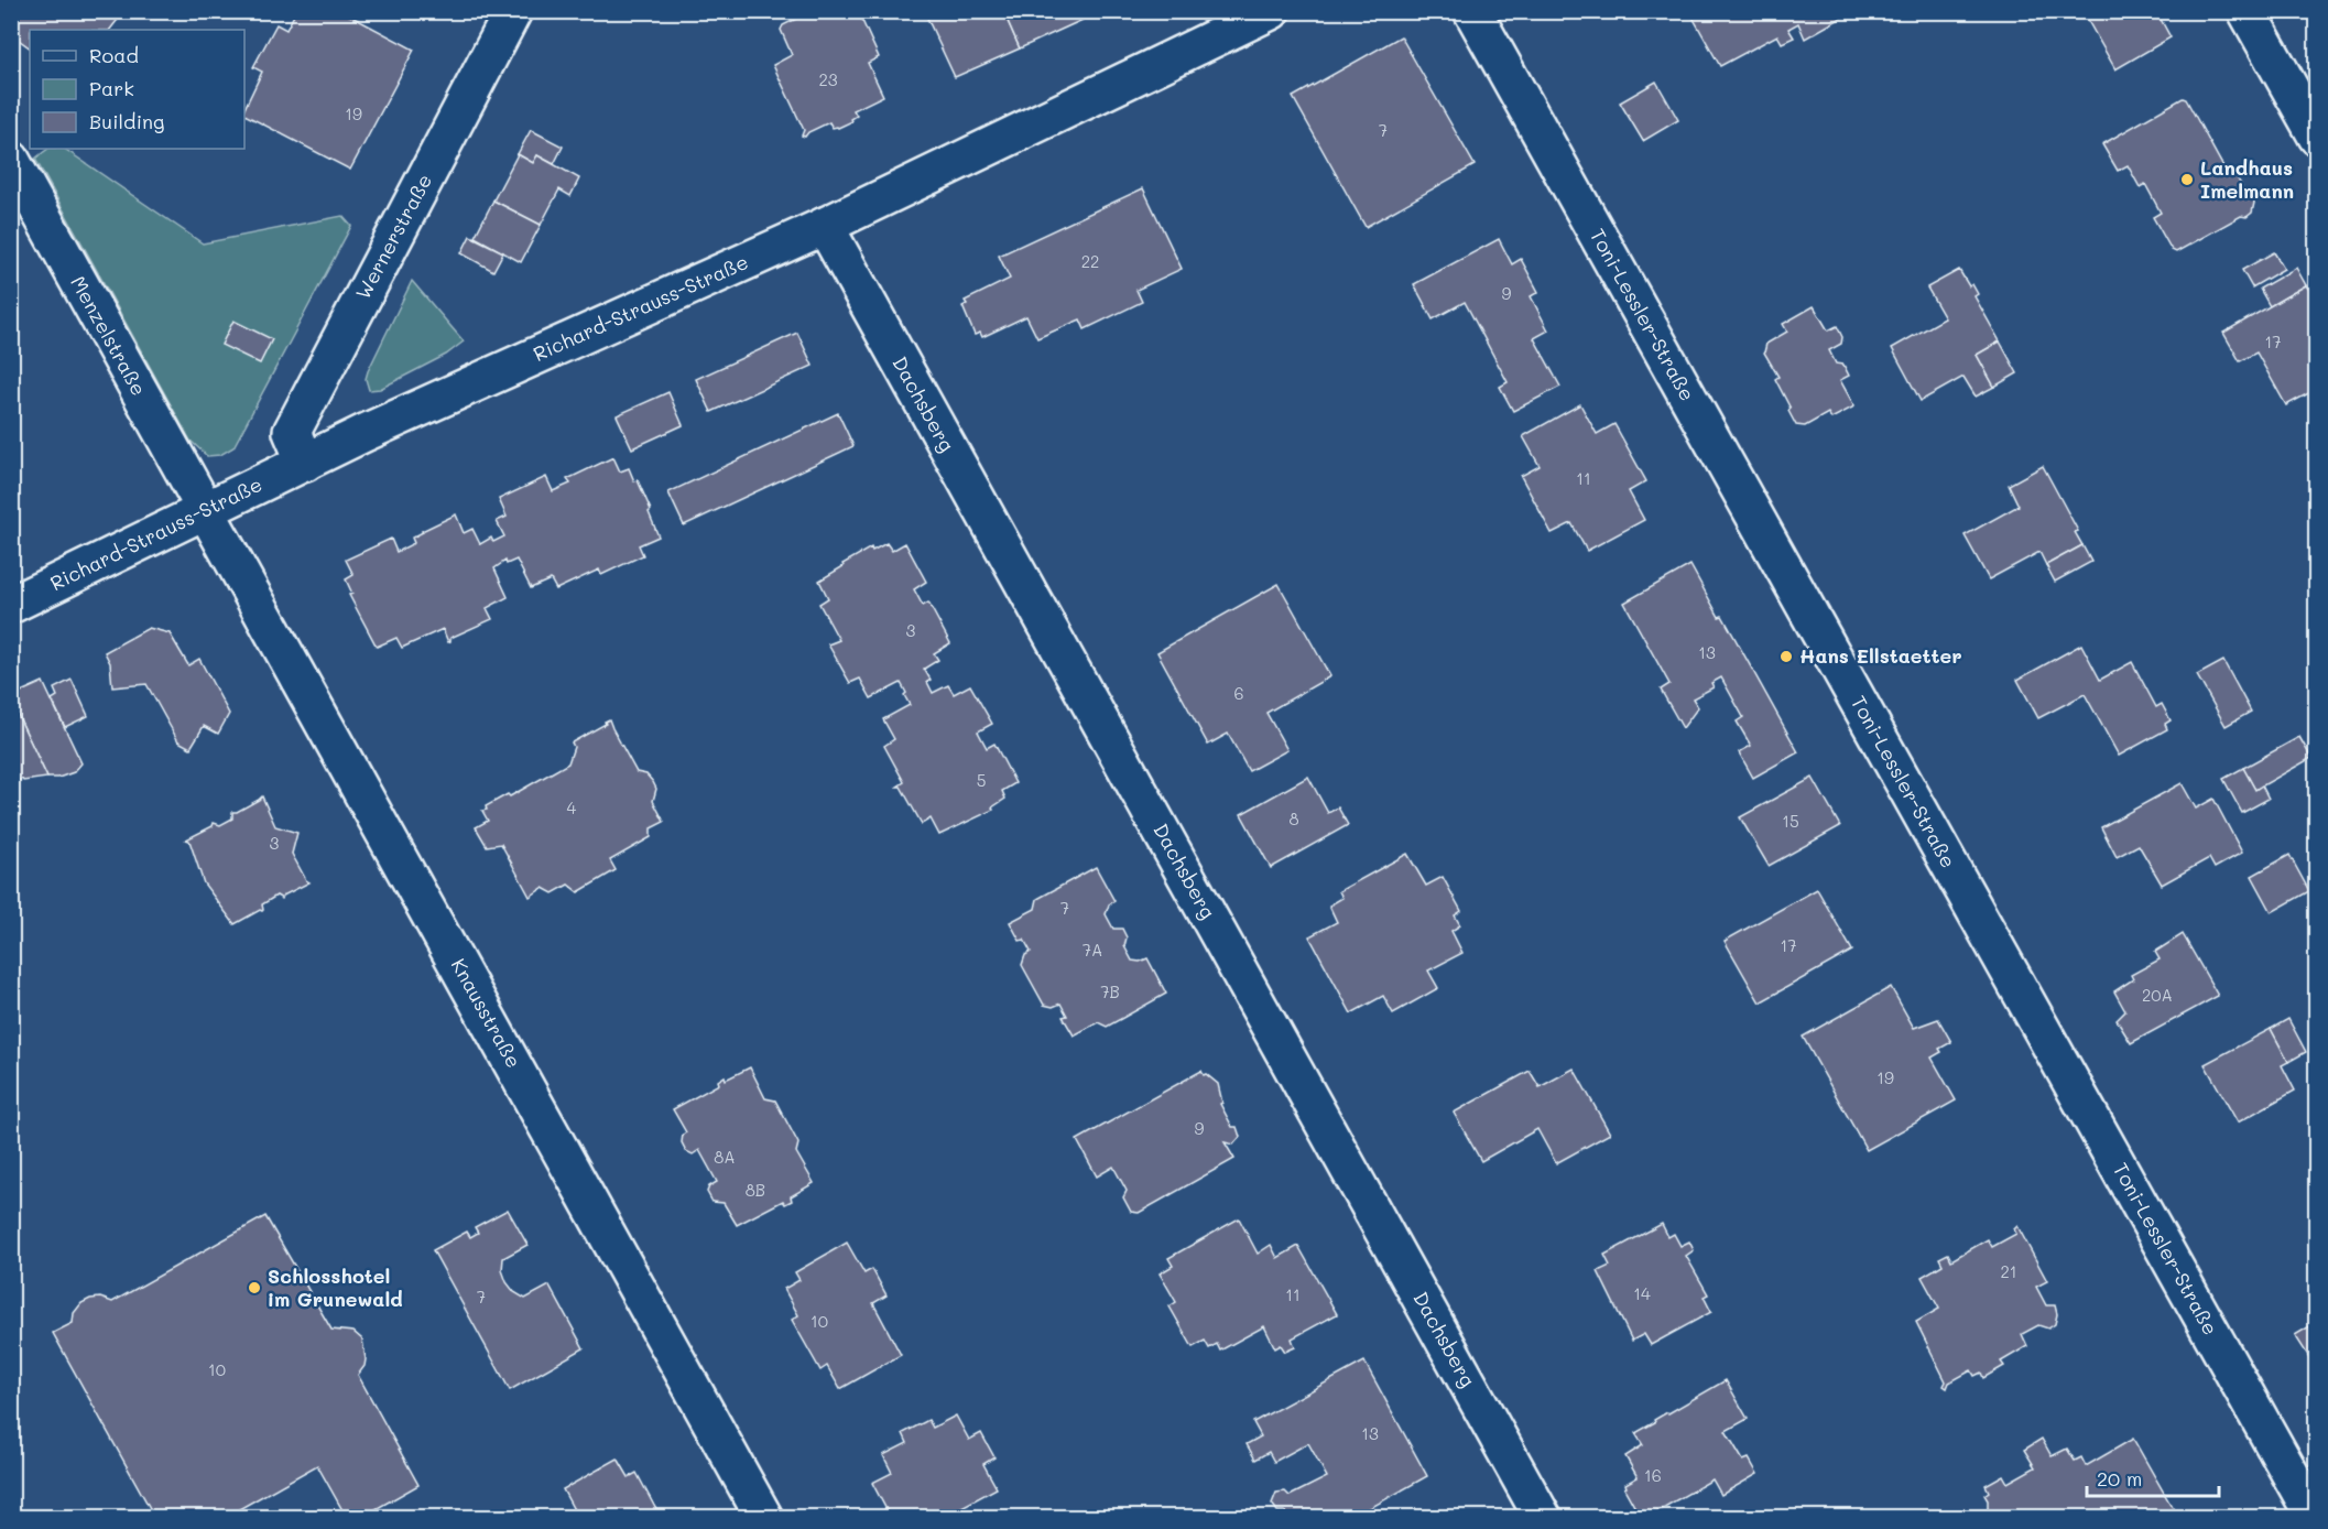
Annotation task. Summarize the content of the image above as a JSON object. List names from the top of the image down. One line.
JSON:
{"streets":{"street":["Wernerstraße","Richard-Strauss-Straße","Toni-Lessler-Straße","Menzelstraße","Dachsberg","Knausstraße"]},"crossings":[["Wernerstraße","Richard-Strauss-Straße"],["Richard-Strauss-Straße","Menzelstraße"],["Richard-Strauss-Straße","Dachsberg"],["Richard-Strauss-Straße","Knausstraße"],["Menzelstraße","Knausstraße"]],"places":["Landhaus Imelmann","Hans Ellstaetter","Schlosshotel im Grunewald"],"house_numbers":["23","19","7","22","9","17","11","3","13","6","5","4","8","15","3","7","17","7A","7B","20A","19","9","8A","8B","21","14","11","7","10","10","13","16"],"legend":["Road","Park","Building"],"scale_bar":"20 m"}
